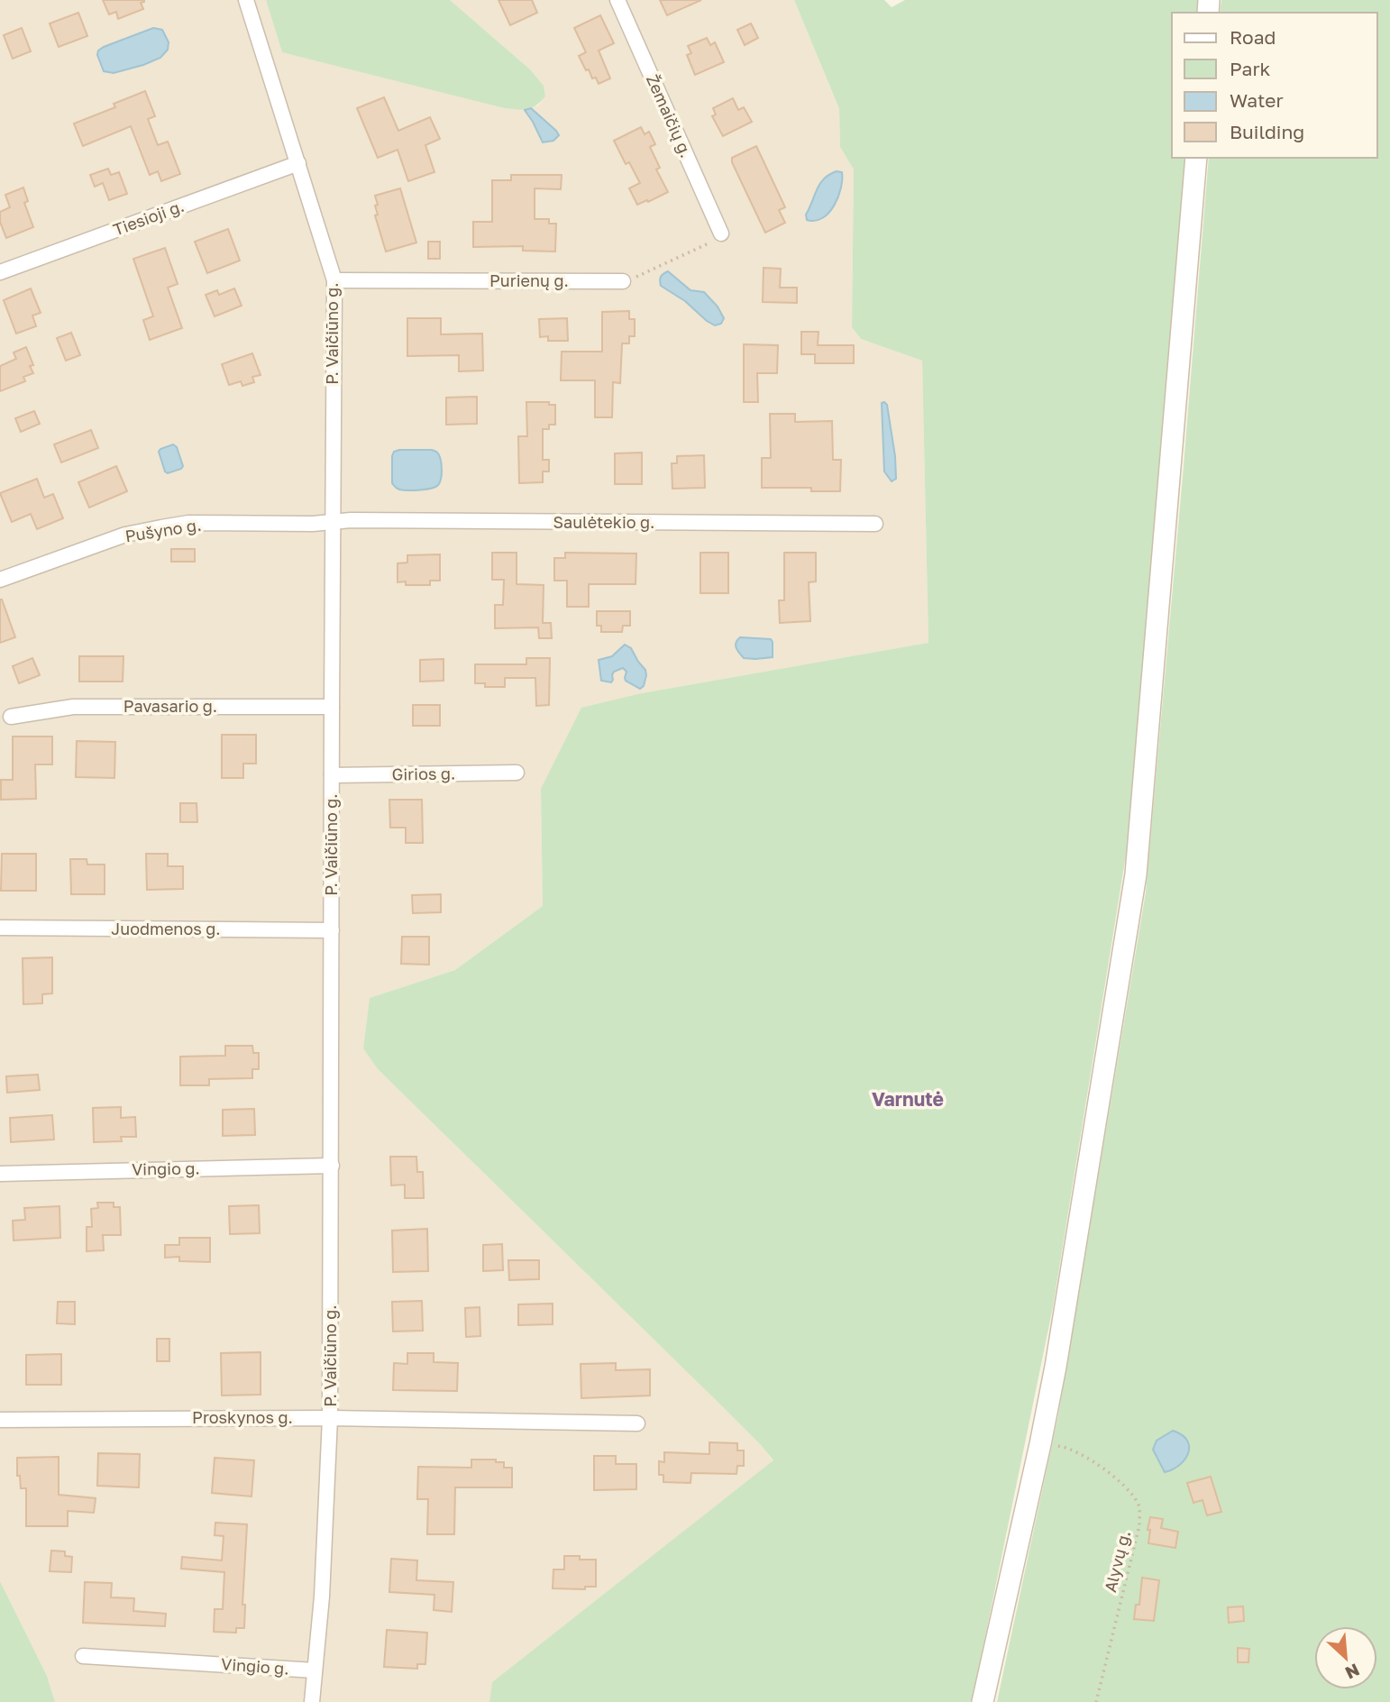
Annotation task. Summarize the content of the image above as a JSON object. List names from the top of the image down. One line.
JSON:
{"streets":{"street":["Žemaičių g.","Tiesioji g.","Purienų g.","P. Vaičiūno g.","Saulėtekio g.","Pušyno g.","Pavasario g.","Girios g.","Juodmenos g.","Vingio g.","Proskynos g."],"path":["Alyvų g."]},"crossings":[["Tiesioji g.","P. Vaičiūno g."],["Purienų g.","P. Vaičiūno g."],["P. Vaičiūno g.","Saulėtekio g."],["P. Vaičiūno g.","Pušyno g."],["P. Vaičiūno g.","Pavasario g."],["P. Vaičiūno g.","Girios g."],["P. Vaičiūno g.","Juodmenos g."],["P. Vaičiūno g.","Vingio g."],["P. Vaičiūno g.","Proskynos g."],["Saulėtekio g.","Pušyno g."]],"districts":["Varnutė"],"legend":["Road","Park","Water","Building"],"north":"bottom right"}
